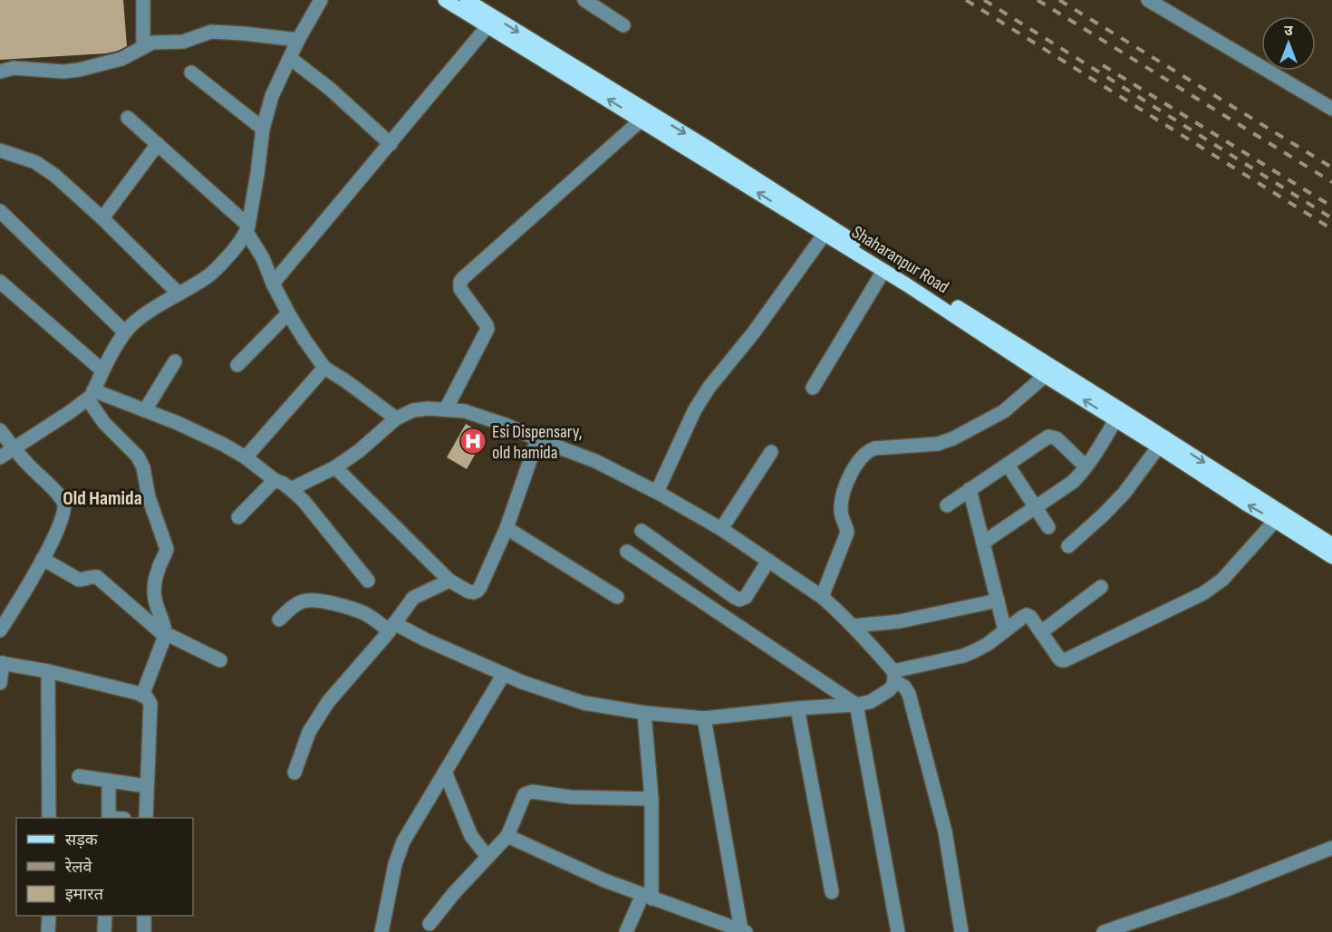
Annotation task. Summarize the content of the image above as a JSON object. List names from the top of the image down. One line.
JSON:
{"streets":{"main road":["Shaharanpur Road"]},"districts":["Old Hamida"],"places":{"hospital":["Esi Dispensary, old hamida"]},"legend":["सड़क","रेलवे","इमारत"],"north":"top"}
